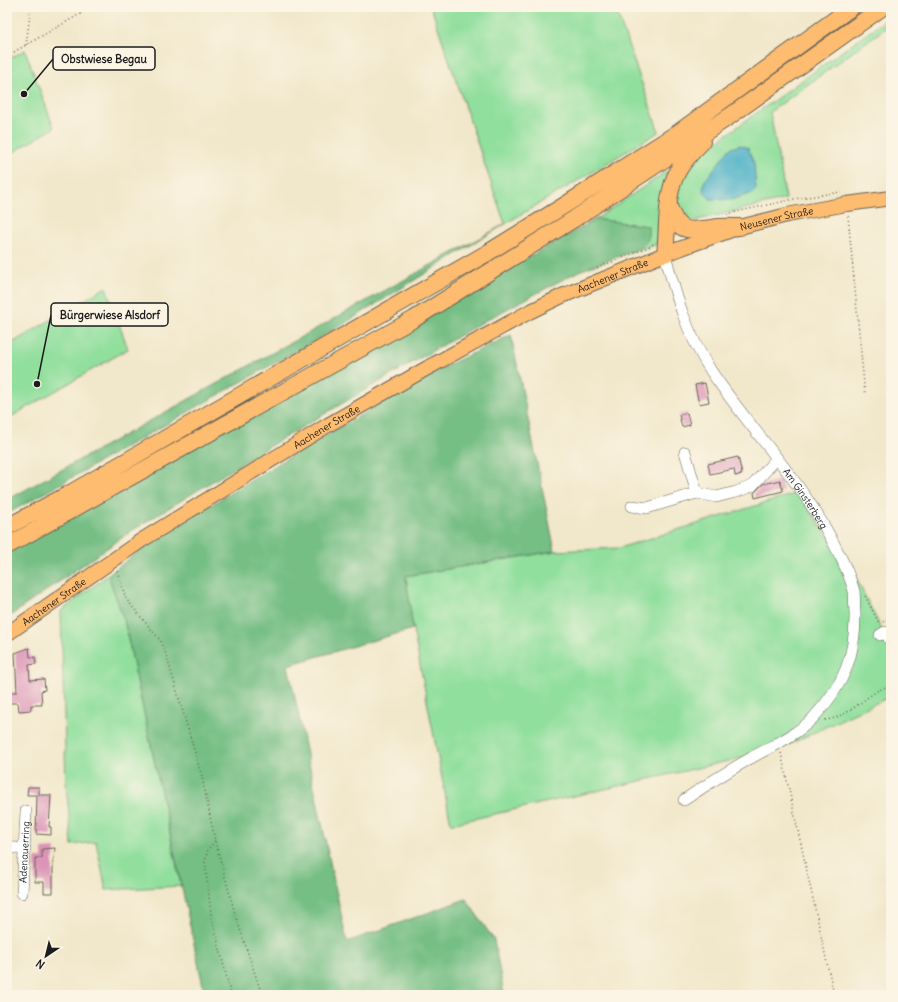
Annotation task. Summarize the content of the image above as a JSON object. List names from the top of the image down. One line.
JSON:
{"streets":{"main road":["Neusener Straße","Aachener Straße"],"street":["Am Ginsterberg","Adenauerring"]},"crossings":[["Neusener Straße","Aachener Straße"],["Neusener Straße","Am Ginsterberg"],["Aachener Straße","Am Ginsterberg"]],"places":["Obstwiese Begau","Bürgerwiese Alsdorf"],"north":"bottom left"}
